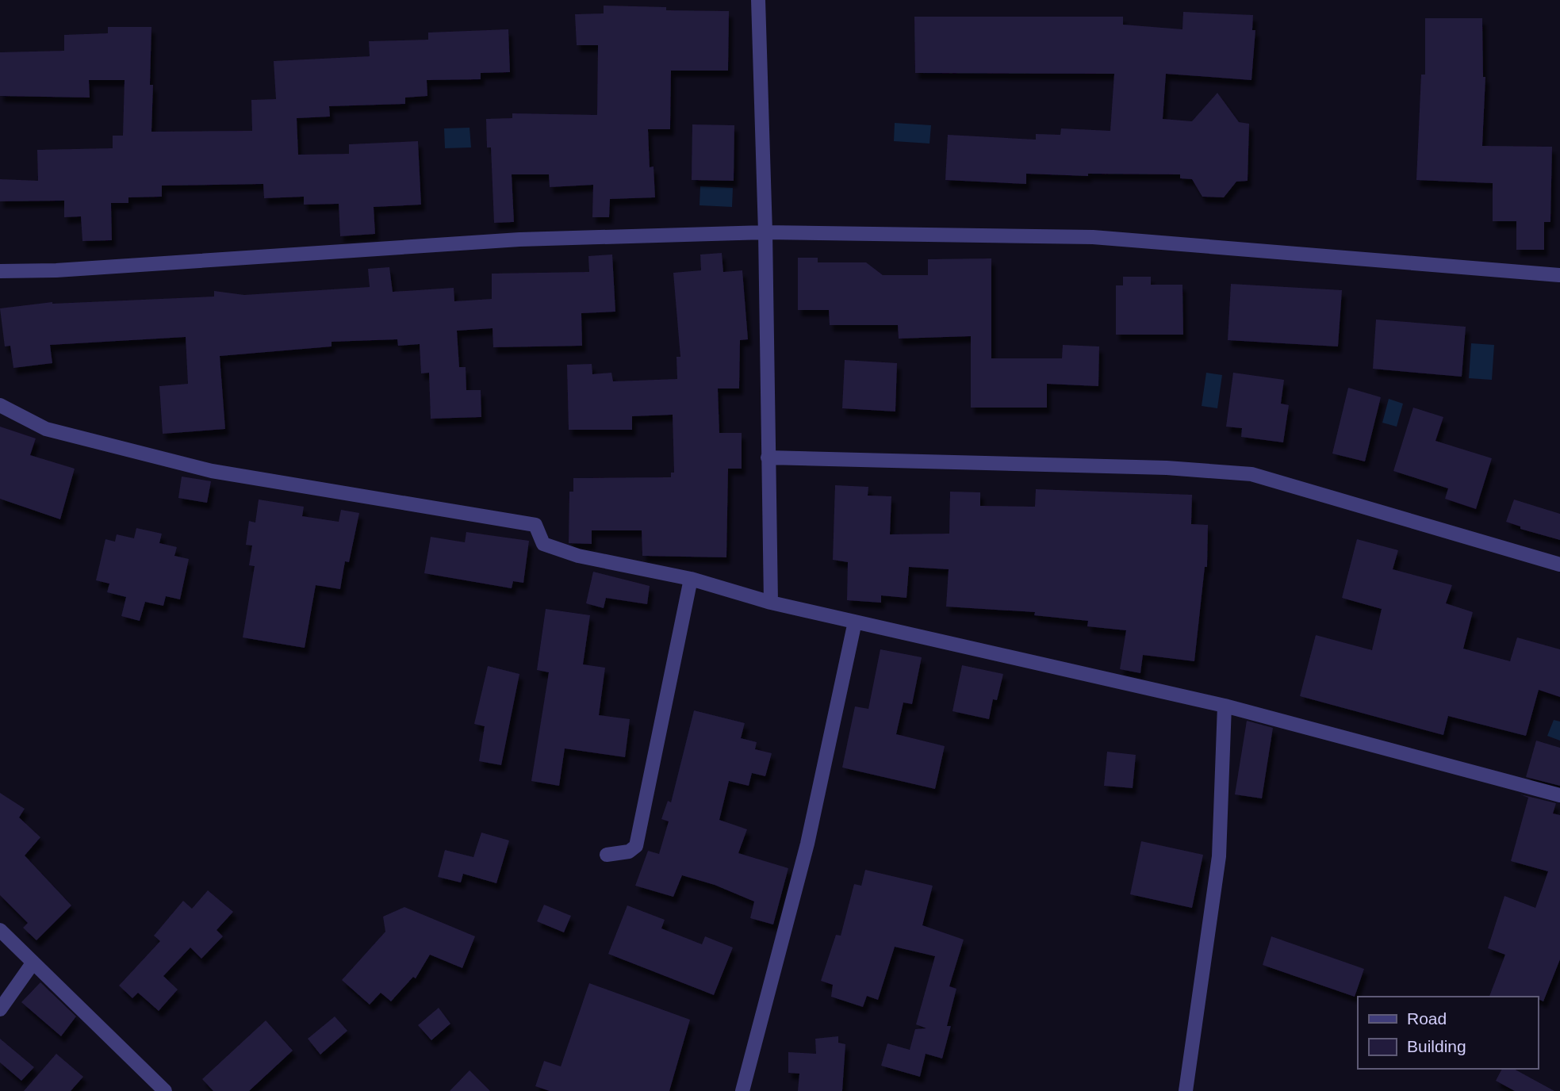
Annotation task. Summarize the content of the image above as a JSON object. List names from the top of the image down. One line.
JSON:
{"legend":["Road","Building"]}
